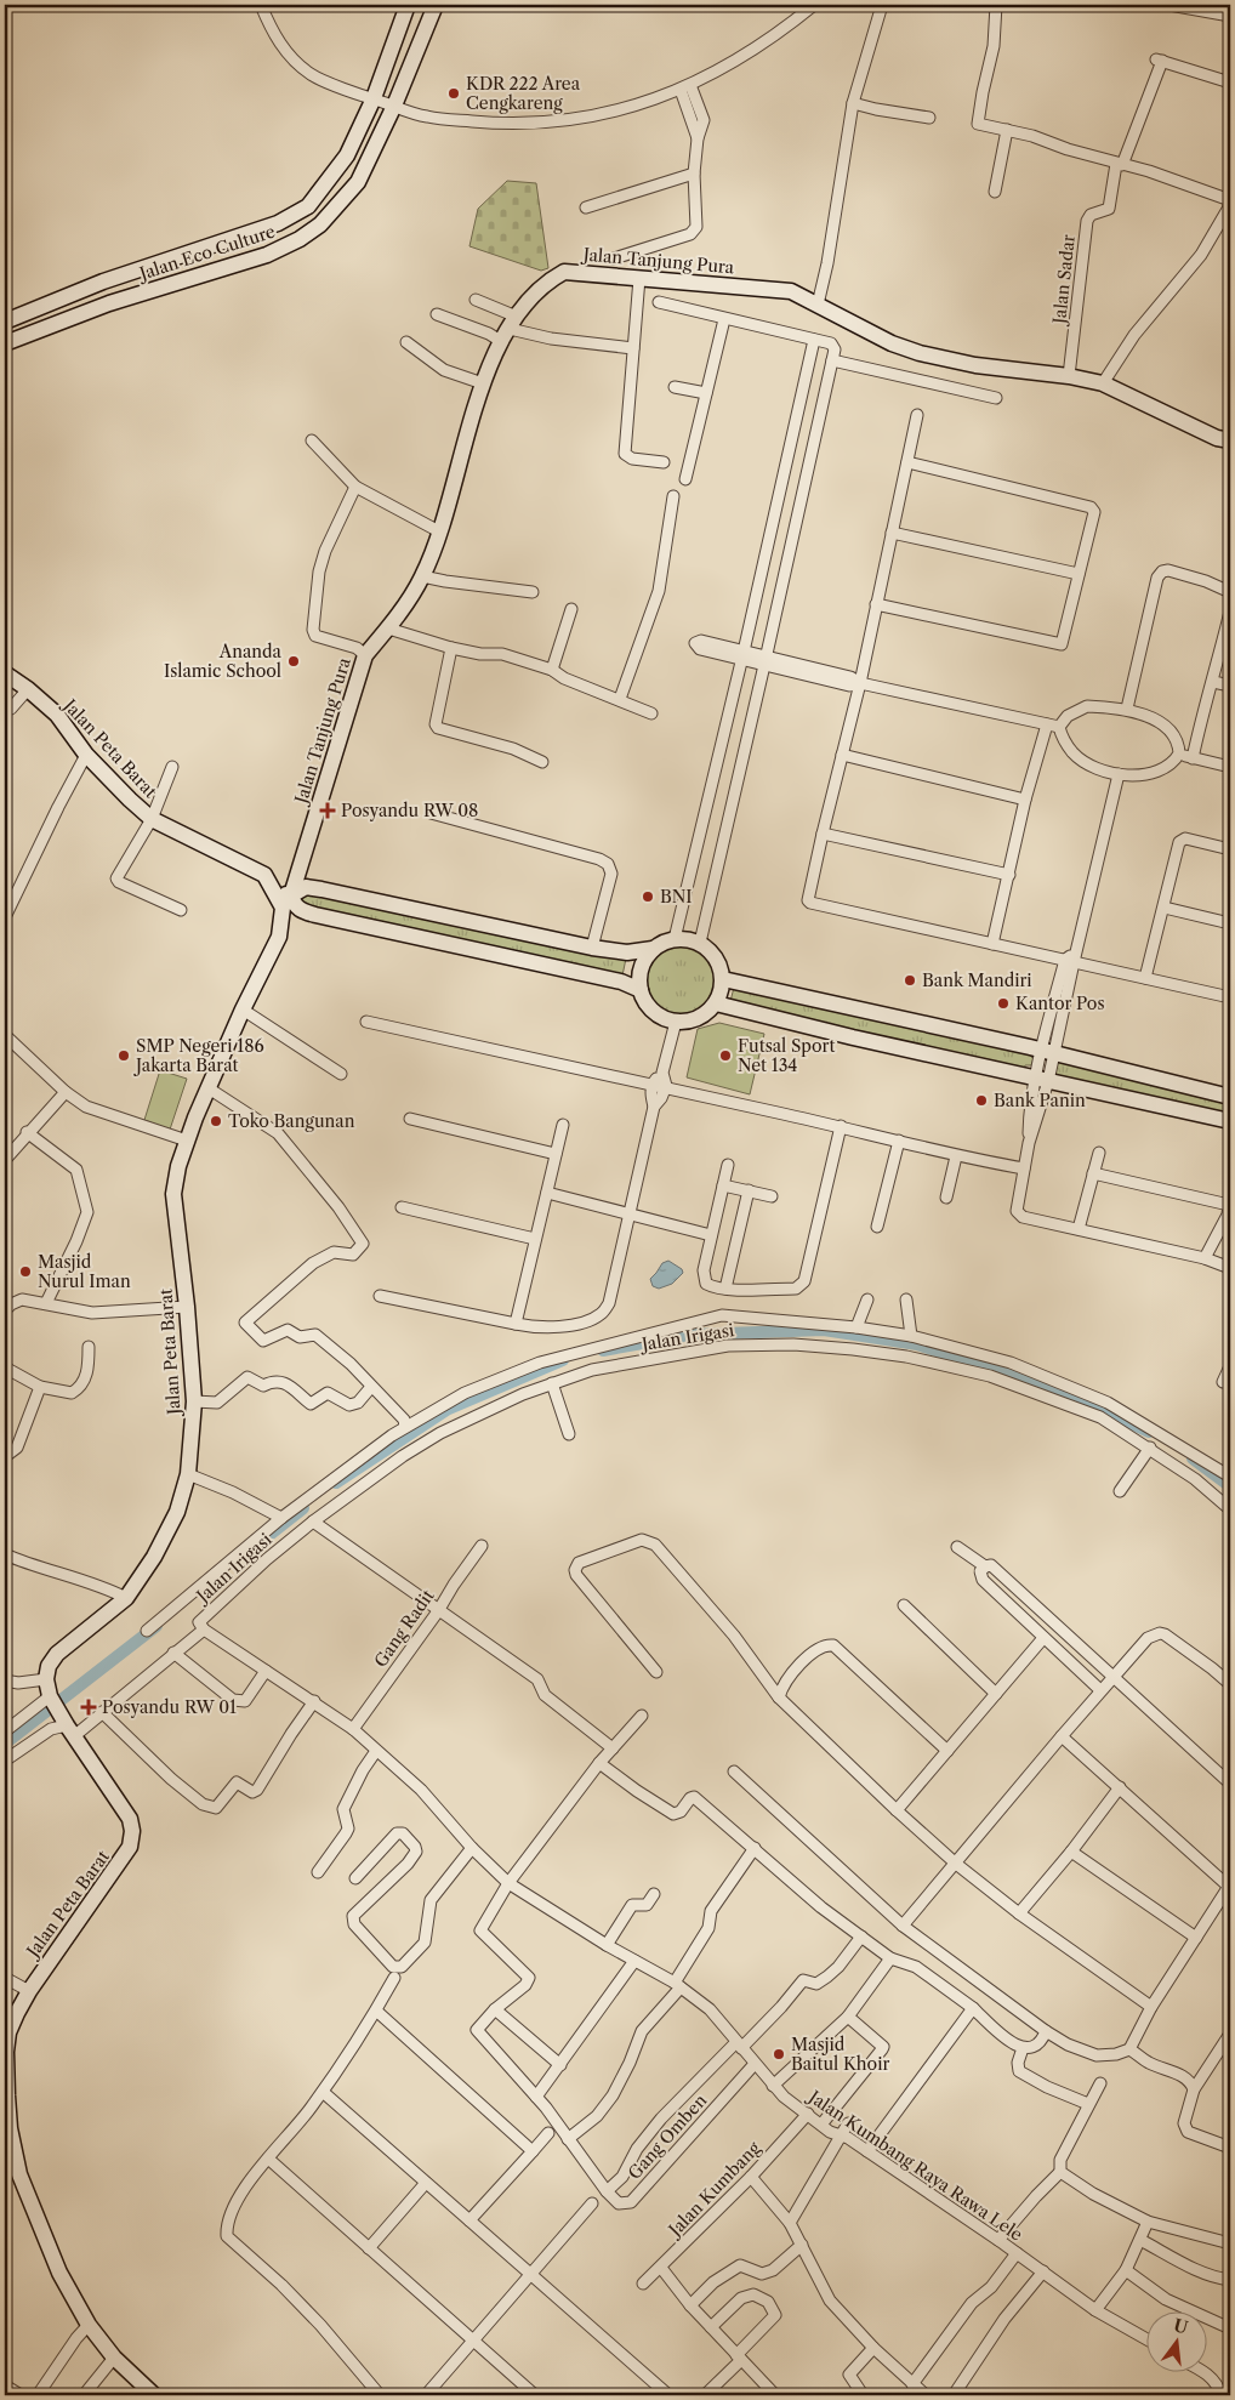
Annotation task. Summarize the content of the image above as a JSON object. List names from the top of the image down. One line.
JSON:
{"streets":{"street":["Jalan Eco Culture","Jalan Tanjung Pura","Jalan Sadar","Jalan Peta Barat","Jalan Irigasi","Gang Radit","Gang Omben","Jalan Kumbang Raya Rawa Lele","Jalan Kumbang"]},"crossings":[["Jalan Tanjung Pura","Jalan Sadar"],["Jalan Irigasi","Jalan Kumbang Raya Rawa Lele"],["Gang Radit","Jalan Kumbang Raya Rawa Lele"],["Gang Omben","Jalan Kumbang Raya Rawa Lele"],["Jalan Kumbang Raya Rawa Lele","Jalan Kumbang"]],"places":{"other":["KDR 222 Area Cengkareng","Ananda Islamic School","BNI","Bank Mandiri","Kantor Pos","SMP Negeri 186 Jakarta Barat","Futsal Sport Net 134","Bank Panin","Toko Bangunan","Masjid Nurul Iman","Masjid Baitul Khoir"],"health":["Posyandu RW 08","Posyandu RW 01"]},"north":"top"}
